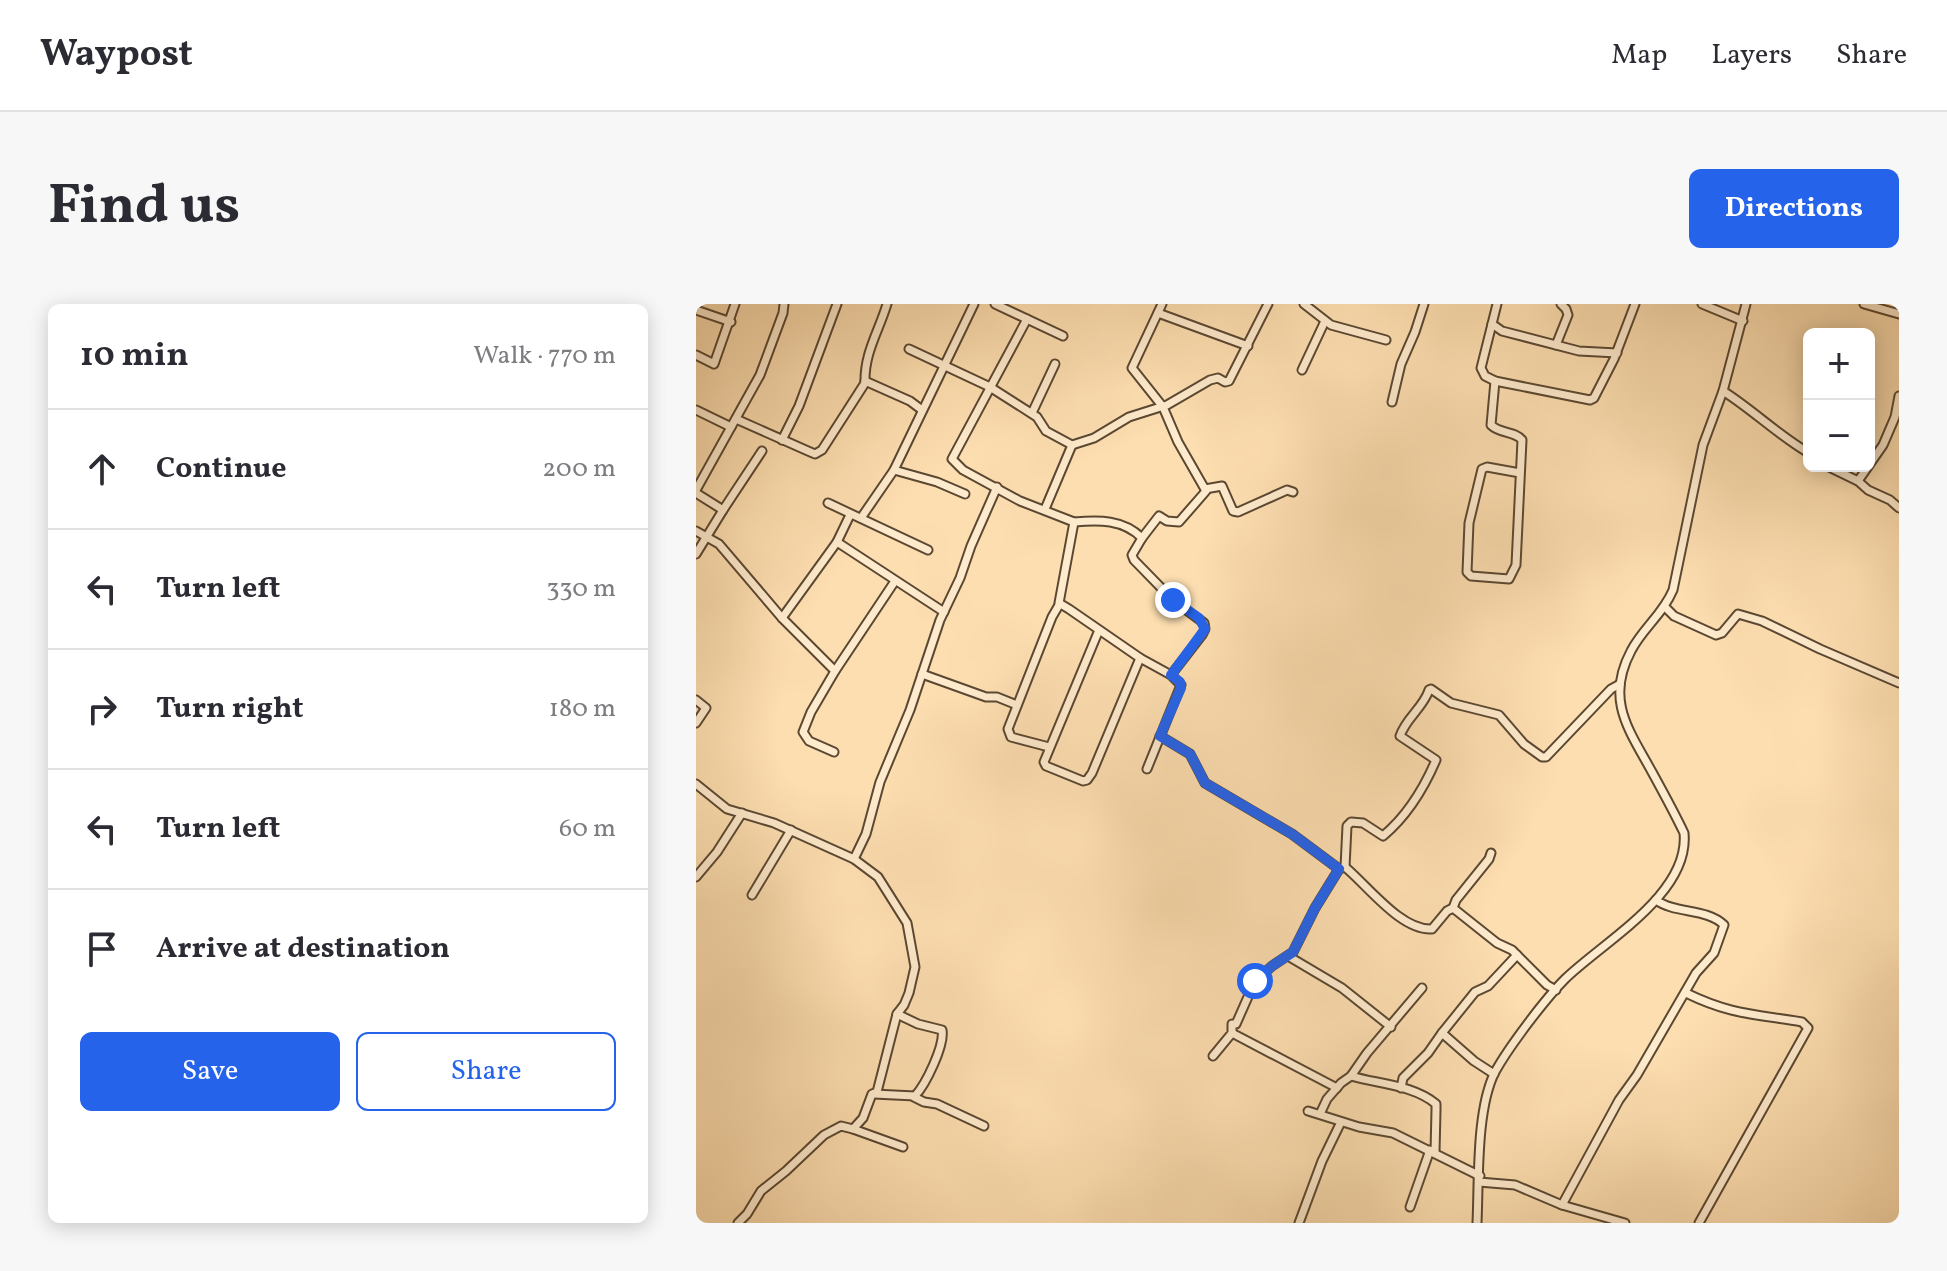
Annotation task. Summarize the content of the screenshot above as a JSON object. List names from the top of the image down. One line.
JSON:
{"page":{"header":"Waypost","nav":["Map","Layers","Share"],"title":"Find us","buttons":["Directions",["Save","Share"]],"heading":["10 min","Walk · 770 m"],"map_buttons":["+","−"],"list":[["Continue","200 m"],["Turn left","330 m"],["Turn right","180 m"],["Turn left","60 m"],"Arrive at destination"]}}
